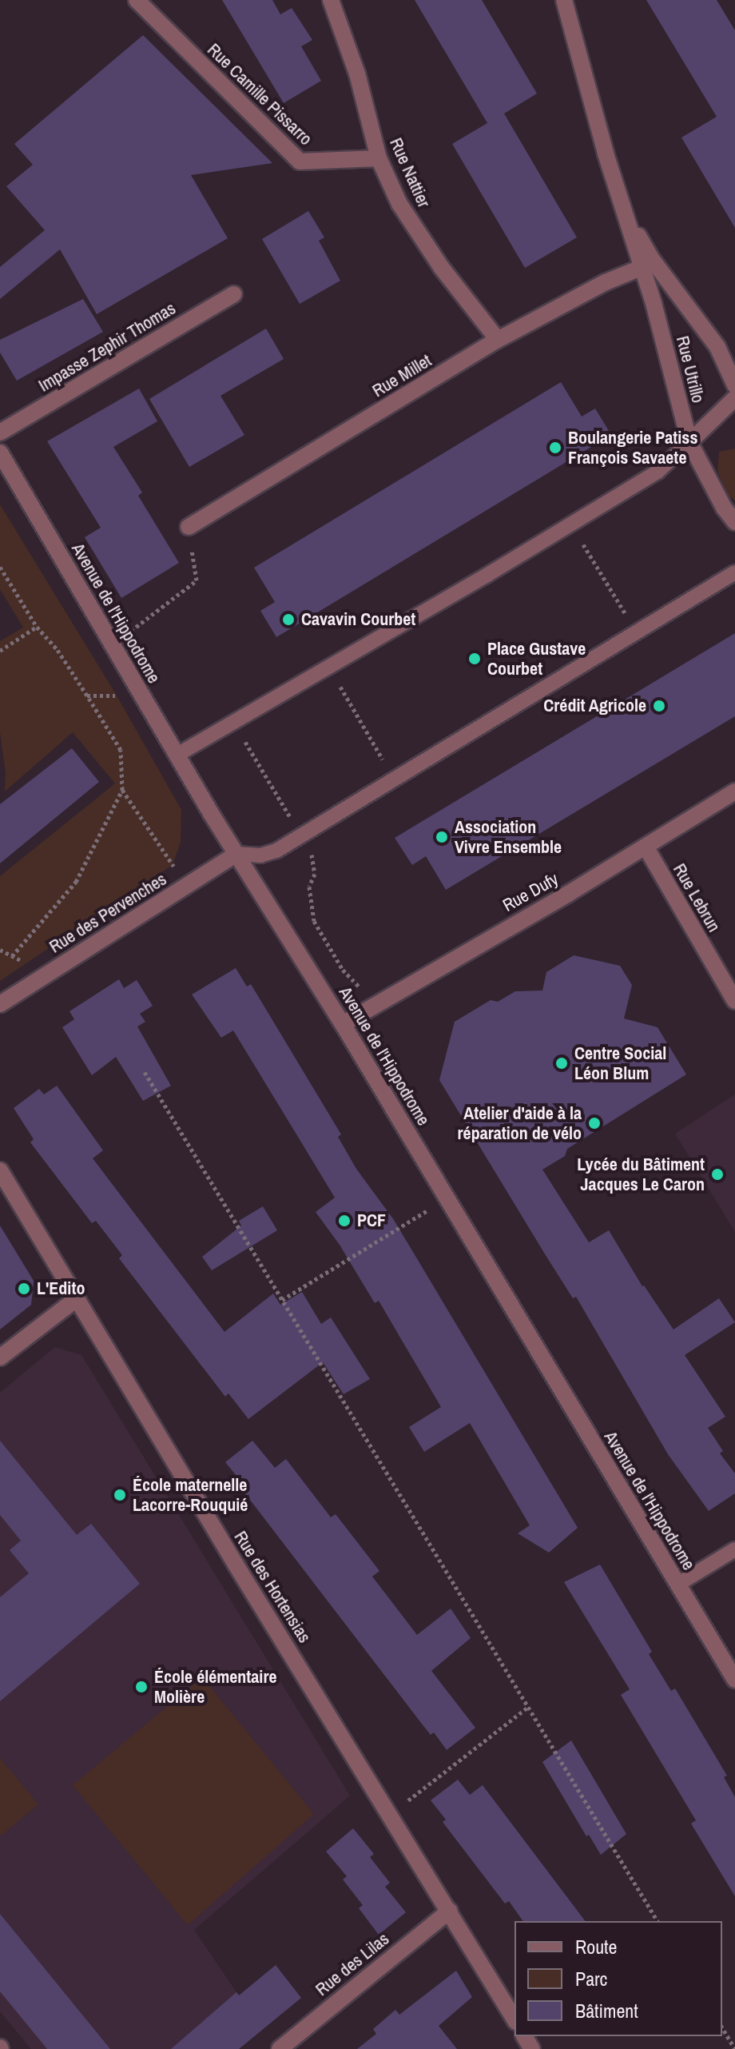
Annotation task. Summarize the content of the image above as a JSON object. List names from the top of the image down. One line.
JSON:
{"streets":{"street":["Rue Camille Pissarro","Rue Nattier","Impasse Zephir Thomas","Rue Utrillo","Rue Millet","Avenue de l'Hippodrome","Rue Dufy","Rue Lebrun","Rue des Pervenches","Rue des Hortensias","Rue des Lilas"]},"crossings":[["Rue Camille Pissarro","Rue Nattier"],["Rue Nattier","Rue Millet"],["Rue Utrillo","Rue Millet"],["Avenue de l'Hippodrome","Rue Dufy"],["Avenue de l'Hippodrome","Rue des Pervenches"],["Rue Dufy","Rue Lebrun"],["Rue des Hortensias","Rue des Lilas"]],"places":["Boulangerie Patiss François Savaete","Cavavin Courbet","Place Gustave Courbet","Crédit Agricole","Association Vivre Ensemble","Centre Social Léon Blum","Atelier d'aide à la réparation de vélo","Lycée du Bâtiment Jacques Le Caron","PCF","L'Edito","École maternelle Lacorre-Rouquié","École élémentaire Molière"],"legend":["Route","Parc","Bâtiment"]}
